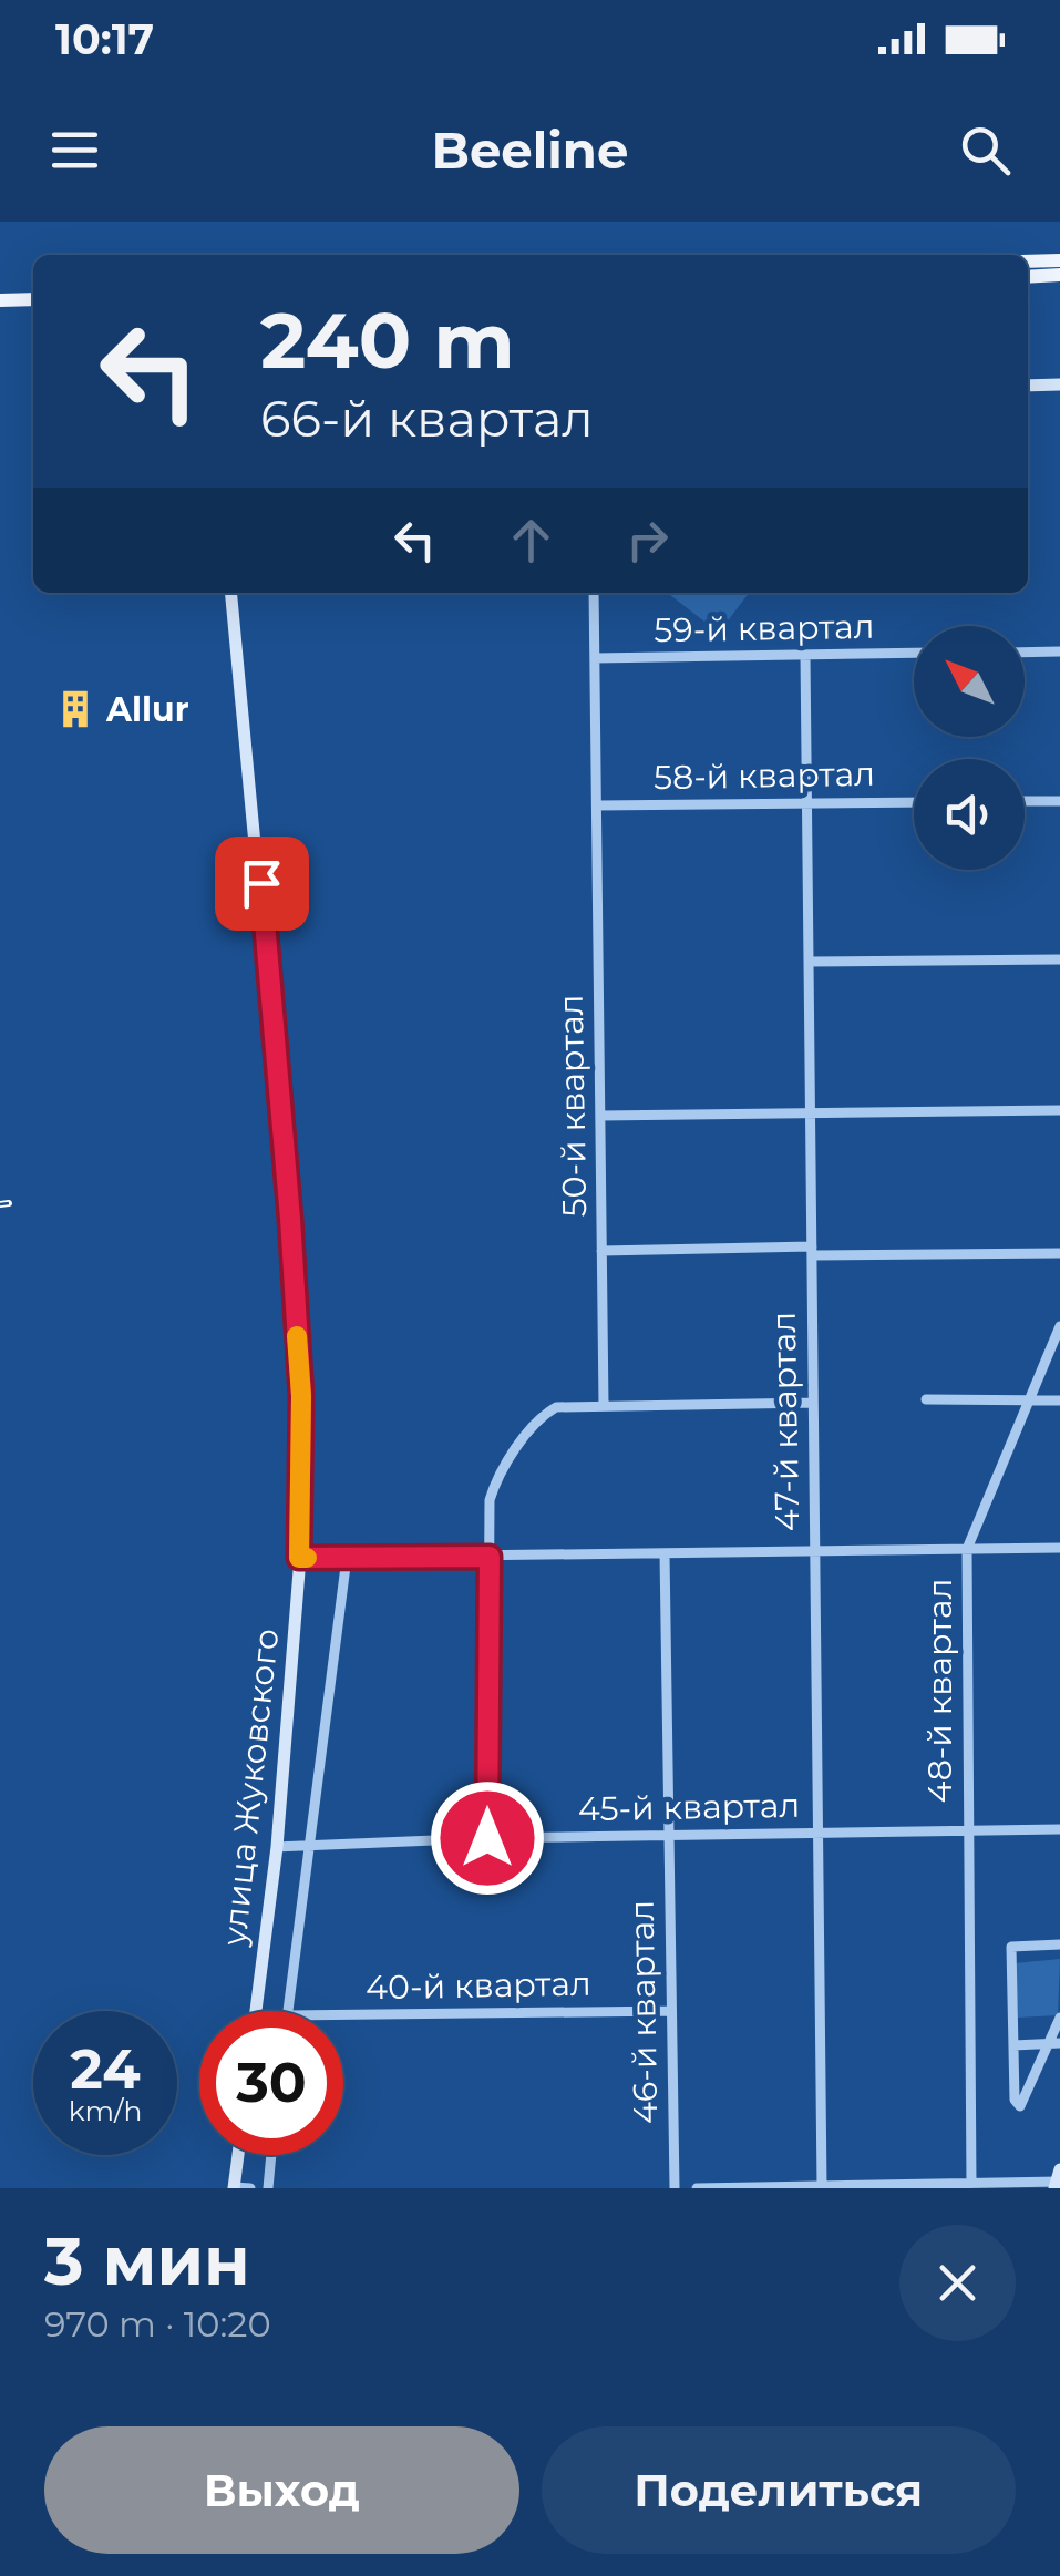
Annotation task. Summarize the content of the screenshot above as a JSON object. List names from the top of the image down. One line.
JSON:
{"streets":{"street":["59-й квартал","58-й квартал","50-й квартал","47-й квартал","48-й квартал","улица Жуковского","45-й квартал","40-й квартал","46-й квартал"]},"crossings":[["59-й квартал","50-й квартал"],["59-й квартал","47-й квартал"],["58-й квартал","50-й квартал"],["58-й квартал","47-й квартал"],["47-й квартал","45-й квартал"],["48-й квартал","45-й квартал"],["улица Жуковского","45-й квартал"],["45-й квартал","46-й квартал"],["40-й квартал","46-й квартал"]],"places":{"building":["Allur"]},"north":"top left","page":{"status":"10:17","header":"Beeline","turn":["240 m","66-й квартал"],"speed":"24 km/h","limit":"30","heading":["3 мин","970 m · 10:20"],"buttons":["Выход","Поделиться"]}}
